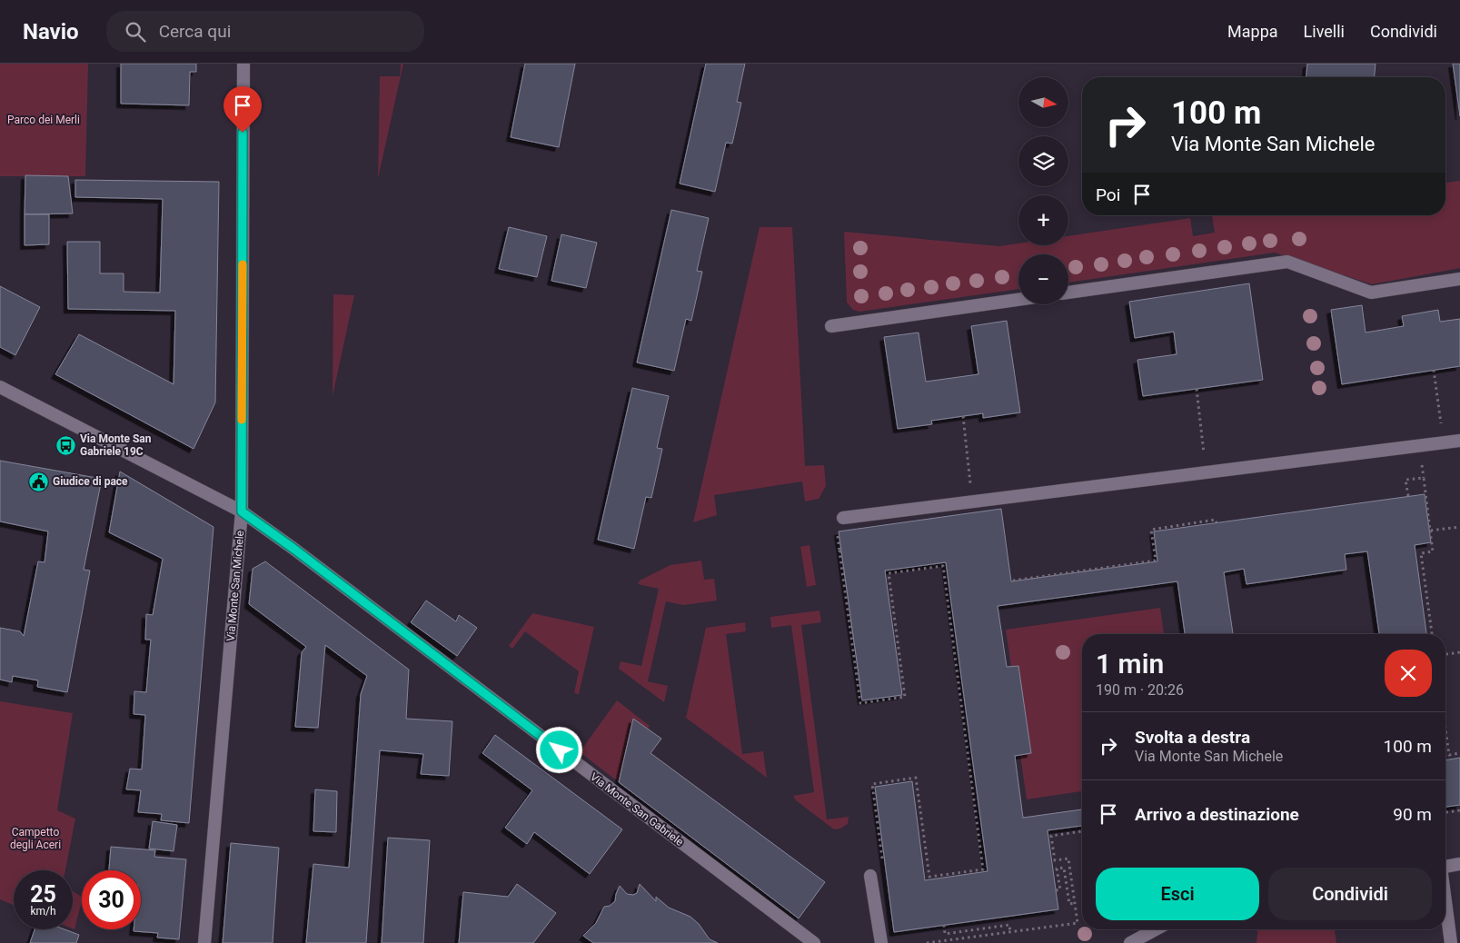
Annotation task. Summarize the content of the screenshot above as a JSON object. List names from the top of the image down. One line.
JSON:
{"streets":{"street":["Via Monte San Michele","Via Monte San Gabriele"]},"crossings":[["Via Monte San Michele","Via Monte San Gabriele"]],"parks":["Parco dei Merli","Campetto degli Aceri"],"places":{"bus stop":["Via Monte San Gabriele 19C"],"public building":["Giudice di pace"]},"north":"right","page":{"header":"Navio","search":"Cerca qui","nav":["Mappa","Livelli","Condividi"],"map_buttons":["+","−"],"turn":["100 m","Via Monte San Michele"],"then":"Poi","heading":["1 min","190 m · 20:26"],"list":[{"name":"Svolta a destra","note":"Via Monte San Michele","value":"100 m"},{"name":"Arrivo a destinazione","value":"90 m"}],"buttons":["Esci","Condividi"],"speed":"25 km/h","limit":"30"}}
